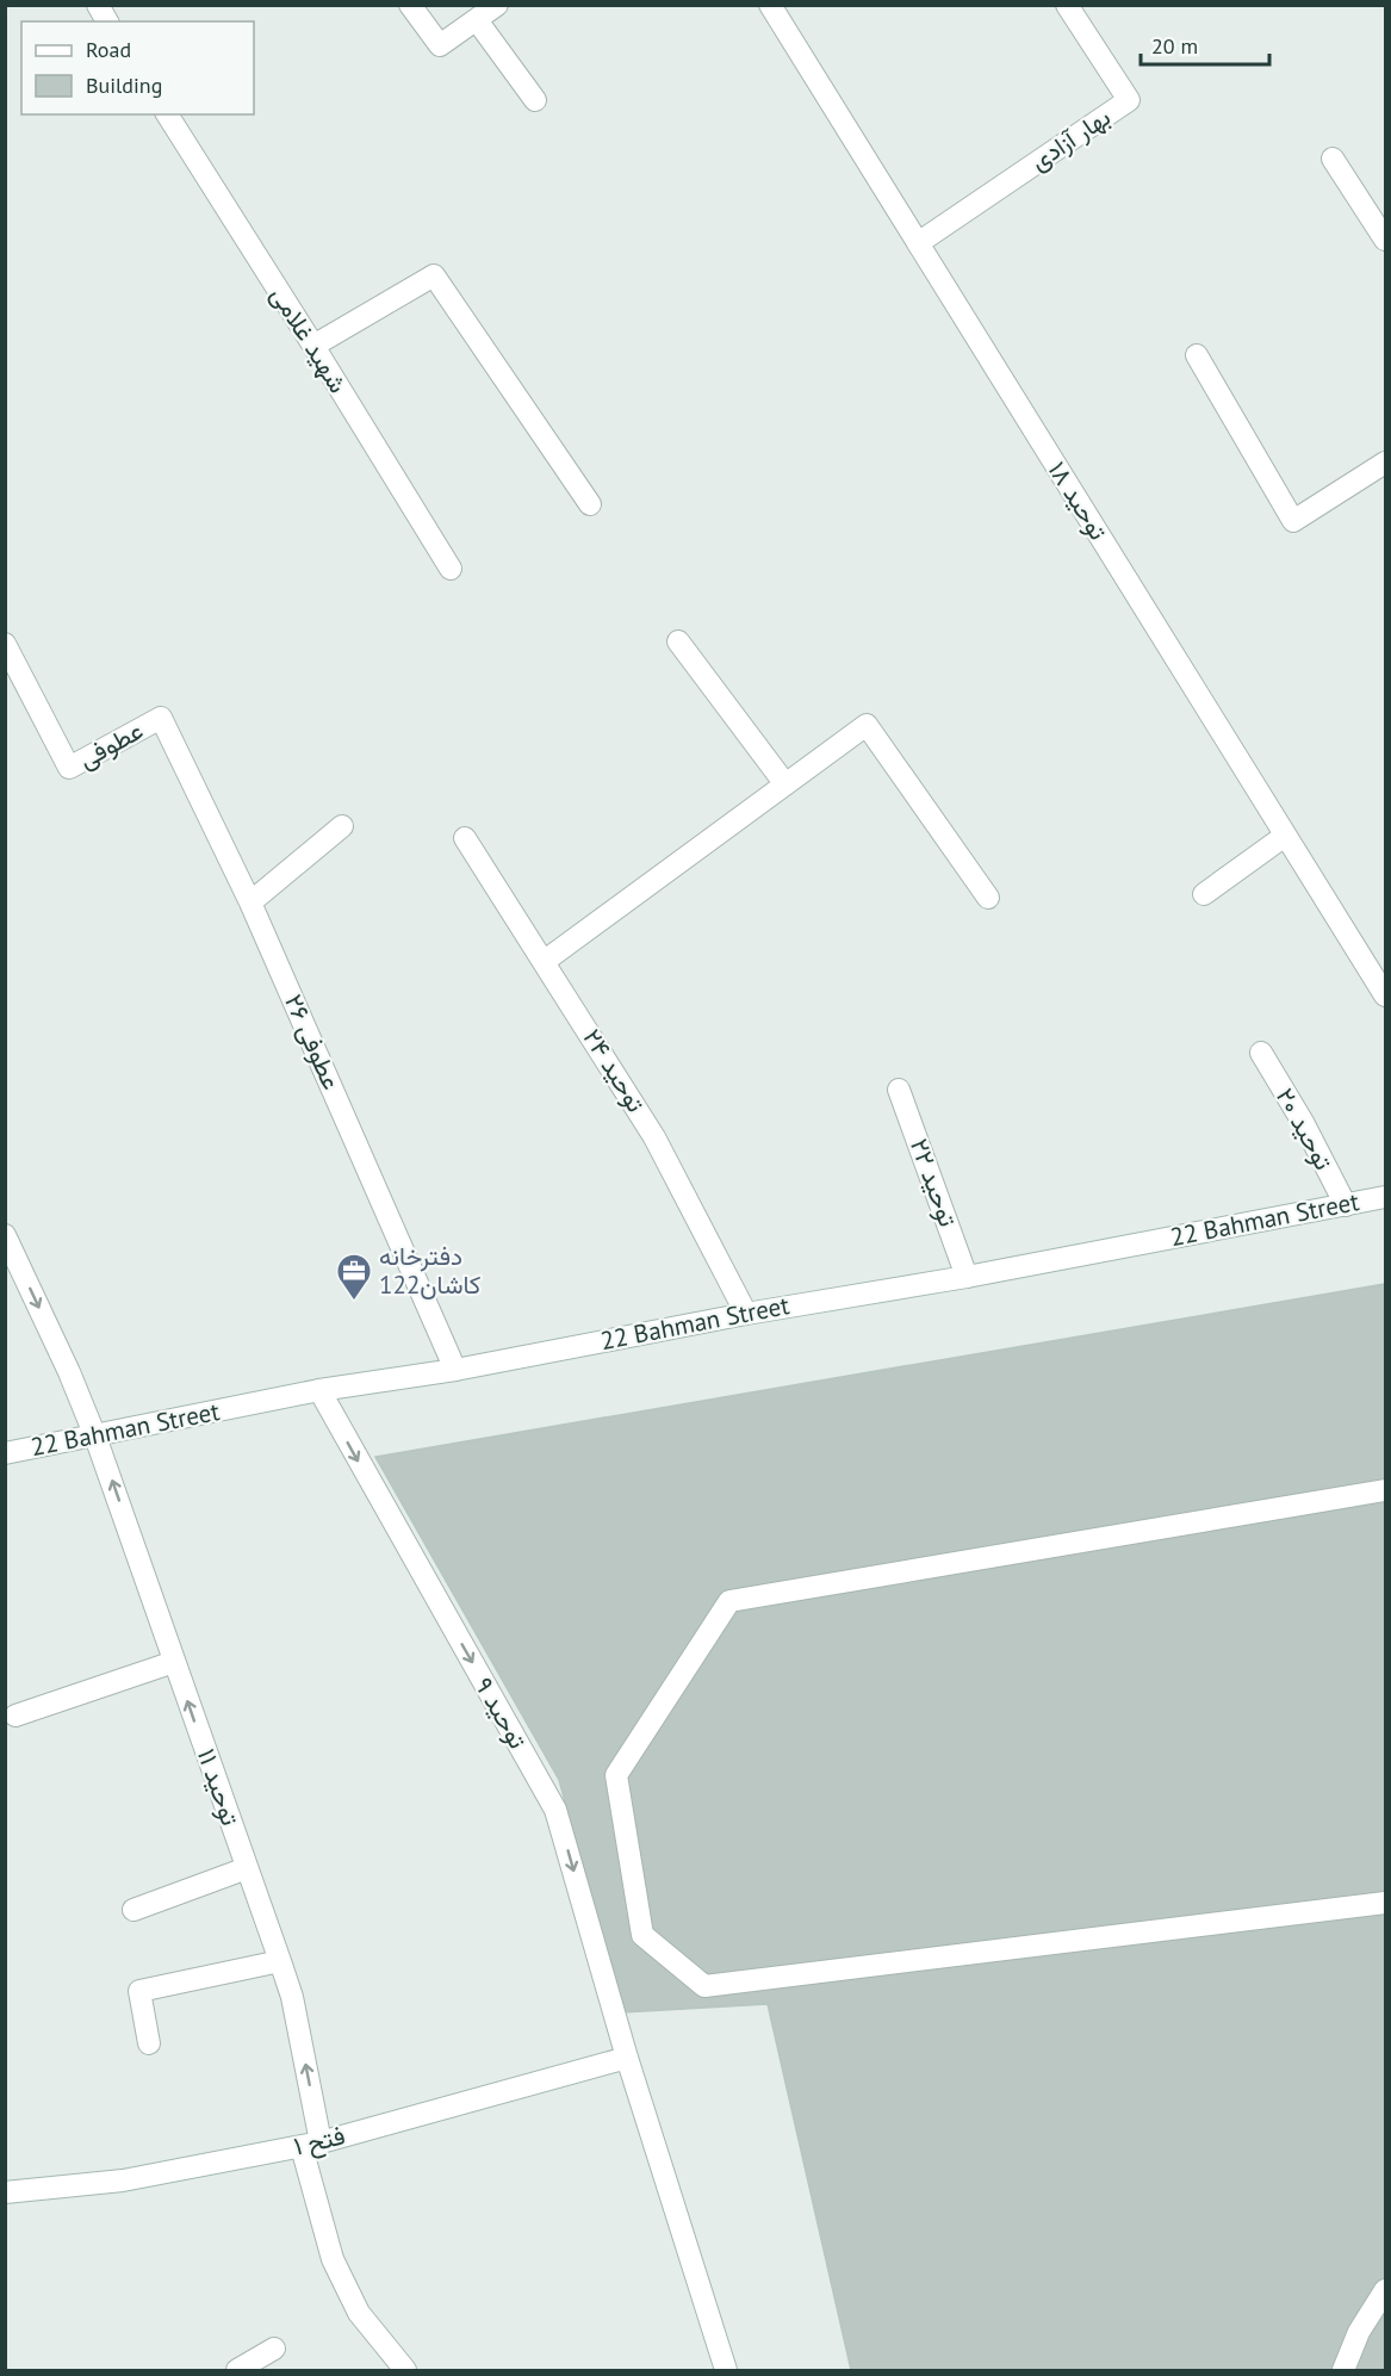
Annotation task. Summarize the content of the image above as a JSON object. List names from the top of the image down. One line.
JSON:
{"streets":{"street":["بهار آزادی","شهید غلامی","توحید ۱۸","عطوفی","عطوفی ۲۶","توحید ۲۴","توحید ۲۰","توحید ۲۲","22 Bahman Street","توحید ۹","توحید ۱۱","فتح ۱"]},"crossings":[["بهار آزادی","توحید ۱۸"],["عطوفی","عطوفی ۲۶"],["عطوفی ۲۶","22 Bahman Street"],["توحید ۲۴","22 Bahman Street"],["توحید ۲۰","22 Bahman Street"],["توحید ۲۲","22 Bahman Street"],["22 Bahman Street","توحید ۹"],["22 Bahman Street","توحید ۱۱"],["توحید ۹","فتح ۱"],["توحید ۱۱","فتح ۱"]],"one_way":["توحید ۹"],"places":{"office":["دفترخانه 122کاشان"]},"legend":["Road","Building"],"scale_bar":"20 m"}
